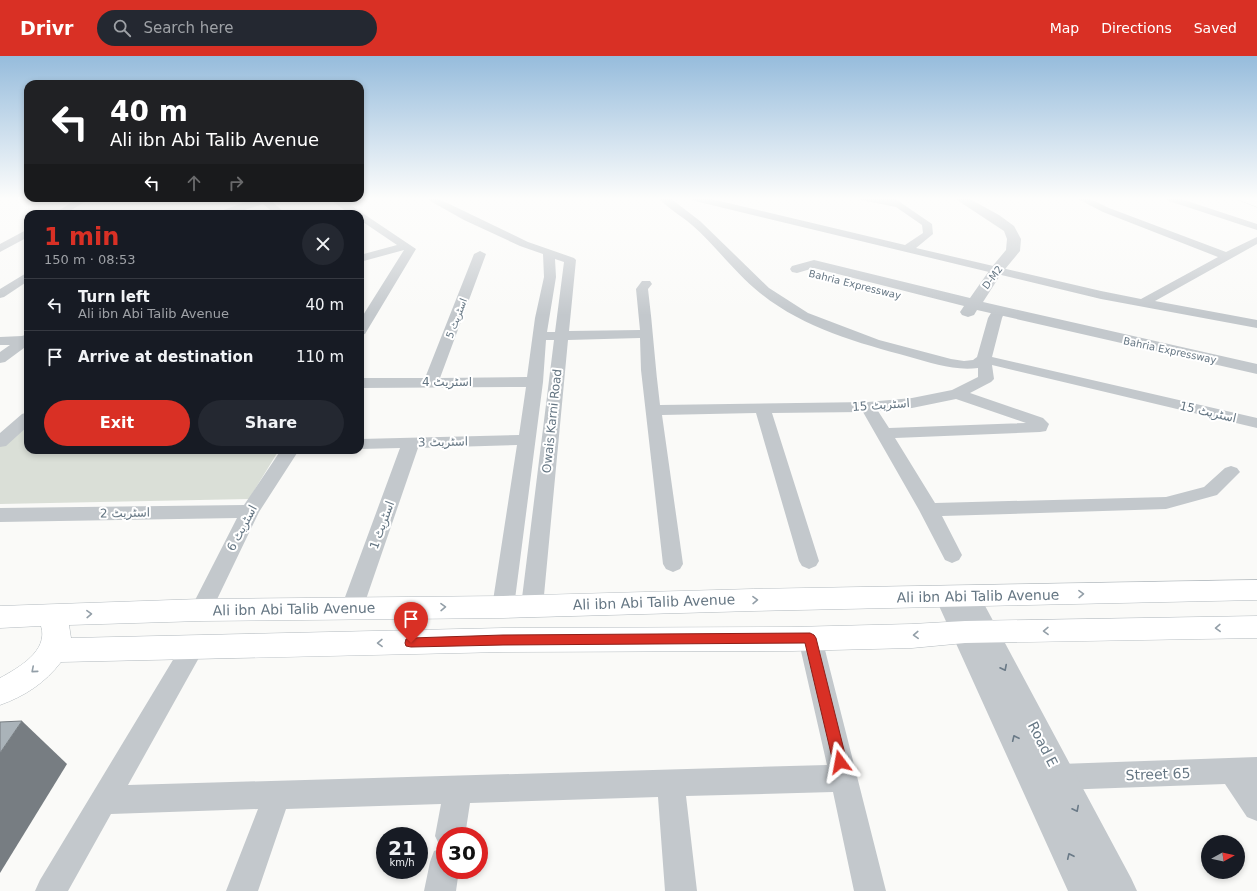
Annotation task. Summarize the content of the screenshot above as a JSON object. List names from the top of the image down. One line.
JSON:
{"streets":{"main road":["Ali ibn Abi Talib Avenue"],"street":["D-M2","Bahria Expressway","اسٹریٹ 5","اسٹریٹ 4","اسٹریٹ 15","Owais Karni Road","اسٹریٹ 3","اسٹریٹ 2","اسٹریٹ 1","اسٹریٹ 6","Road E","Street 65"]},"crossings":[["D-M2","Bahria Expressway"],["اسٹریٹ 5","اسٹریٹ 4"],["اسٹریٹ 4","Owais Karni Road"],["Owais Karni Road","اسٹریٹ 3"],["Owais Karni Road","Ali ibn Abi Talib Avenue"],["اسٹریٹ 3","اسٹریٹ 1"],["اسٹریٹ 2","اسٹریٹ 6"],["اسٹریٹ 1","Ali ibn Abi Talib Avenue"],["اسٹریٹ 6","Ali ibn Abi Talib Avenue"],["Ali ibn Abi Talib Avenue","Road E"],["Road E","Street 65"]],"north":"right","page":{"header":"Drivr","search":"Search here","nav":["Map","Directions","Saved"],"turn":["40 m","Ali ibn Abi Talib Avenue"],"heading":["1 min","150 m · 08:53"],"list":[{"name":"Turn left","note":"Ali ibn Abi Talib Avenue","value":"40 m"},{"name":"Arrive at destination","value":"110 m"}],"buttons":["Exit","Share"],"speed":"21 km/h","limit":"30"}}
